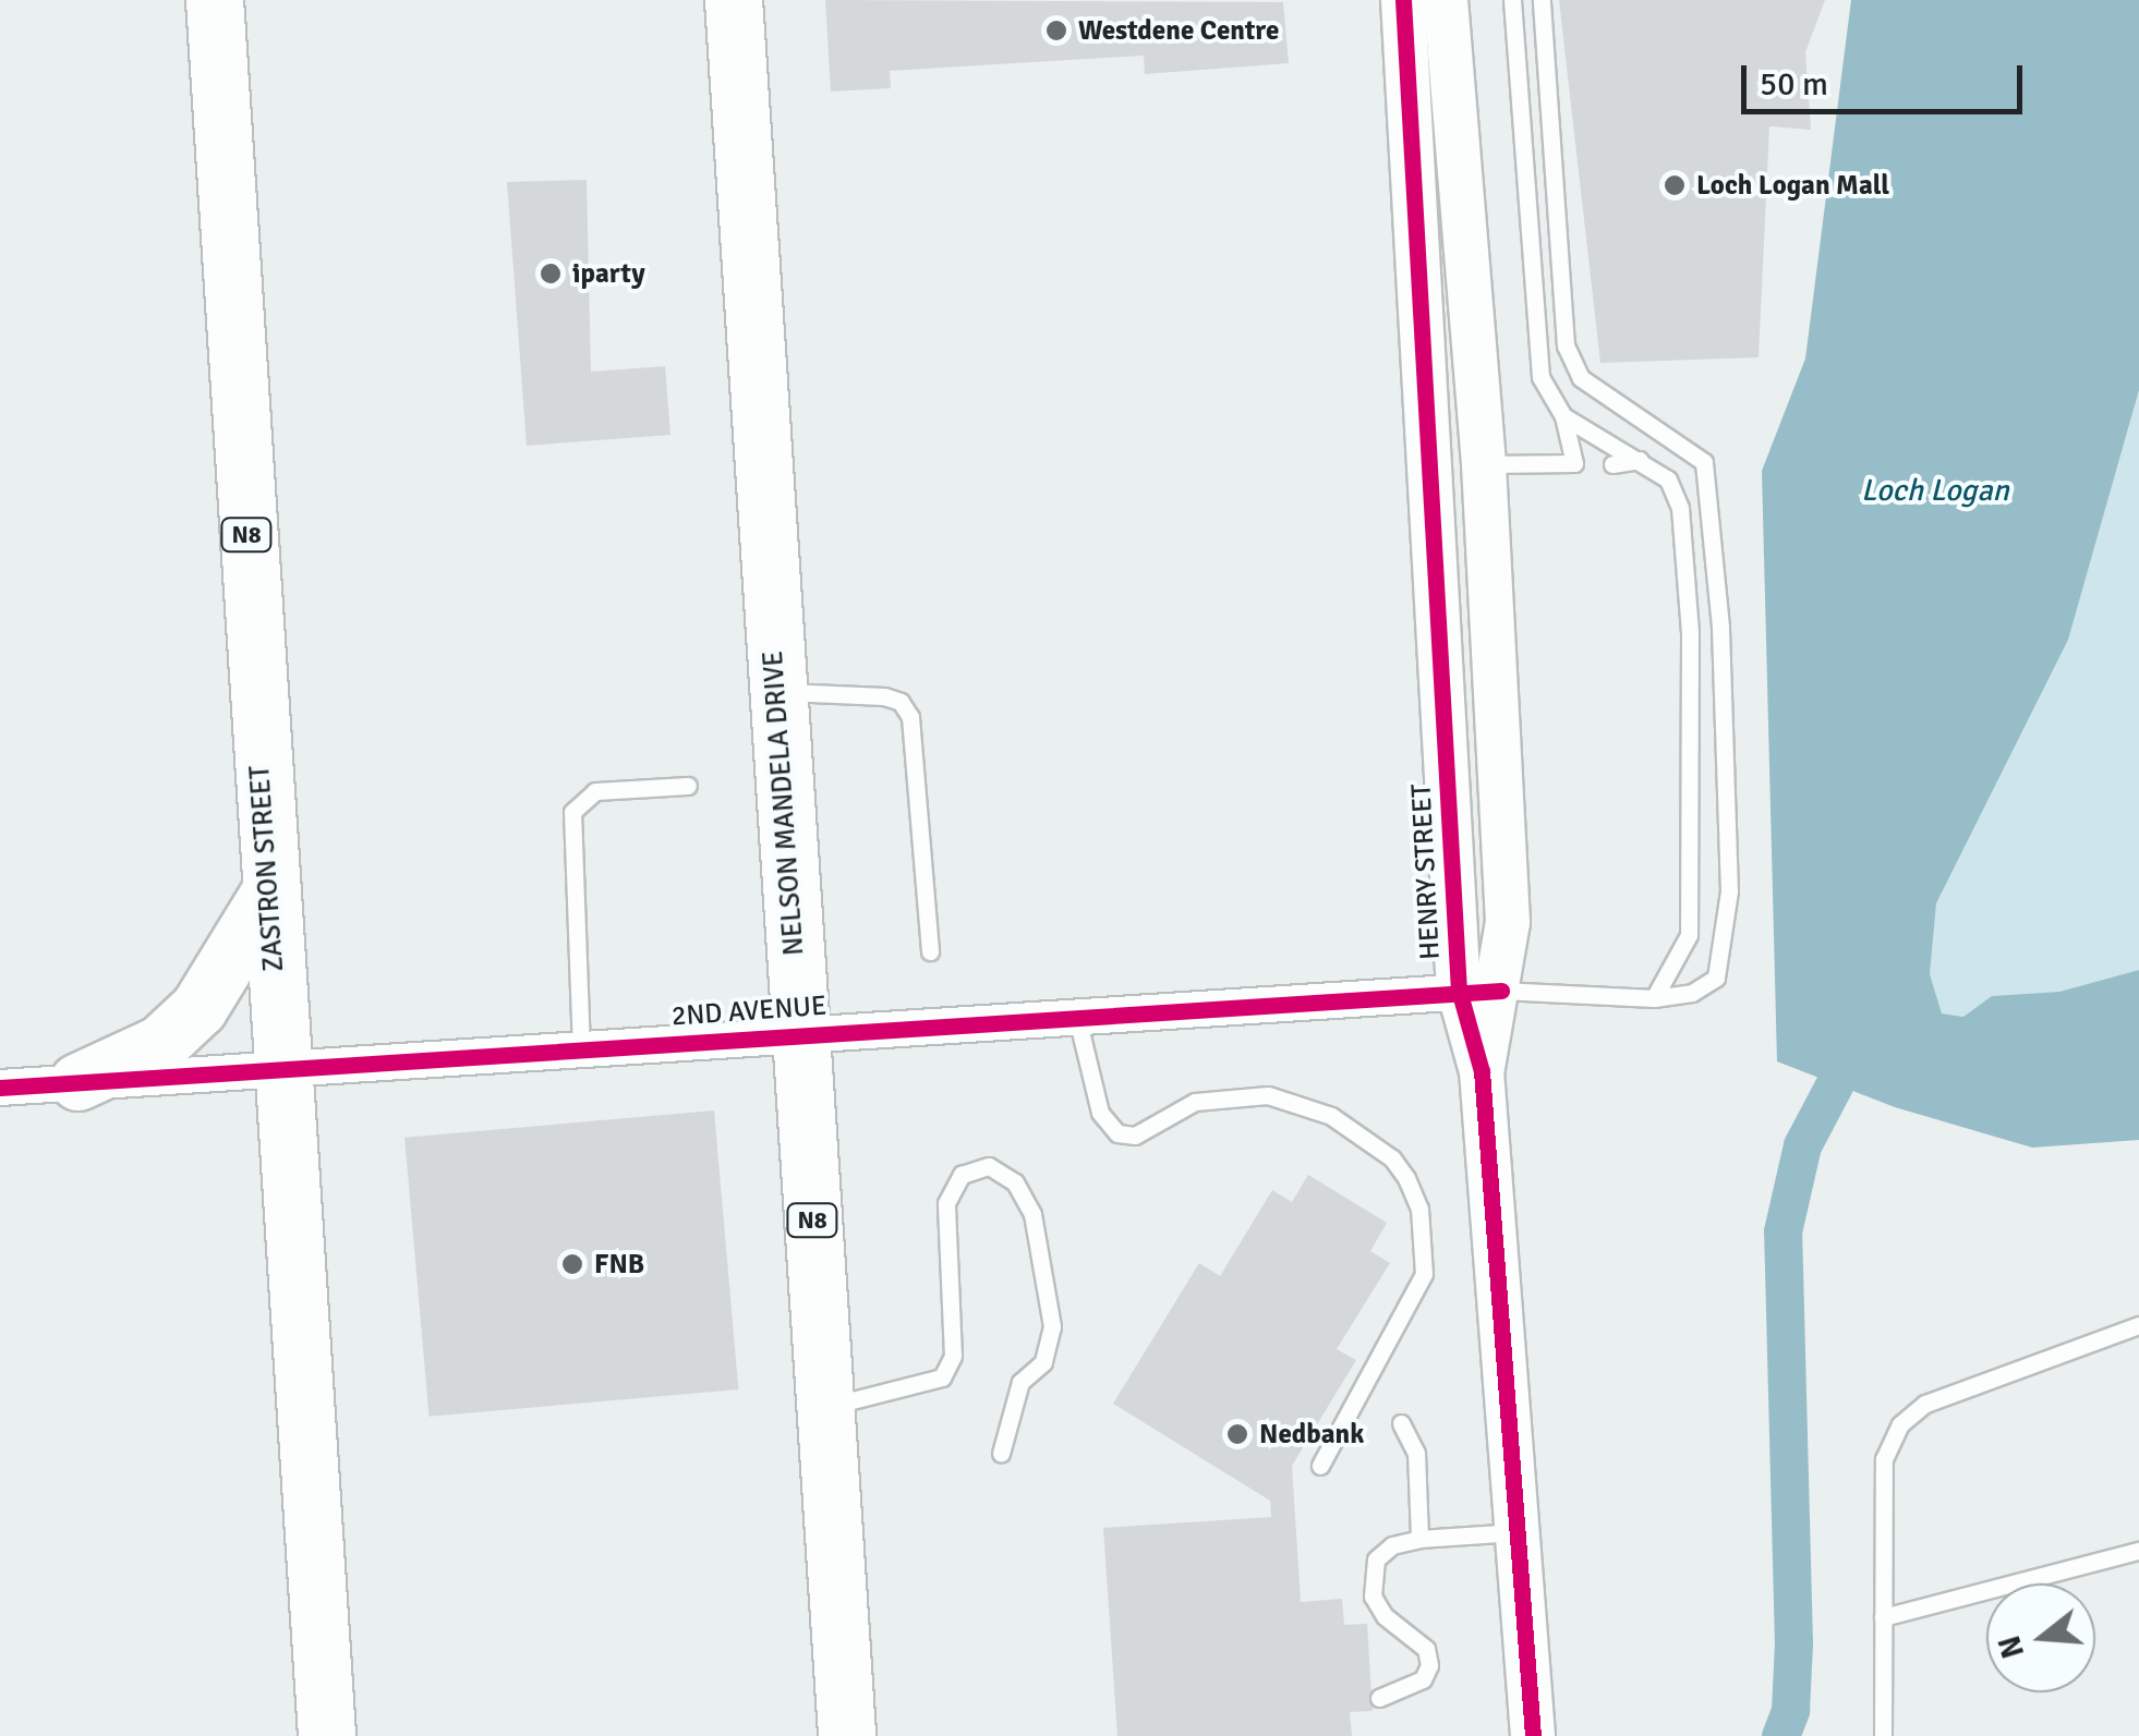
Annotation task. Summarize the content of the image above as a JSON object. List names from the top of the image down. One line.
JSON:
{"streets":{"highway":["N8","NELSON MANDELA DRIVE","ZASTRON STREET"],"street":["HENRY STREET","2ND AVENUE"]},"crossings":[["NELSON MANDELA DRIVE","2ND AVENUE"],["ZASTRON STREET","2ND AVENUE"],["HENRY STREET","2ND AVENUE"]],"water":["Loch Logan"],"places":["Westdene Centre","Loch Logan Mall","iparty","FNB","Nedbank"],"scale_bar":"50 m","north":"left"}
